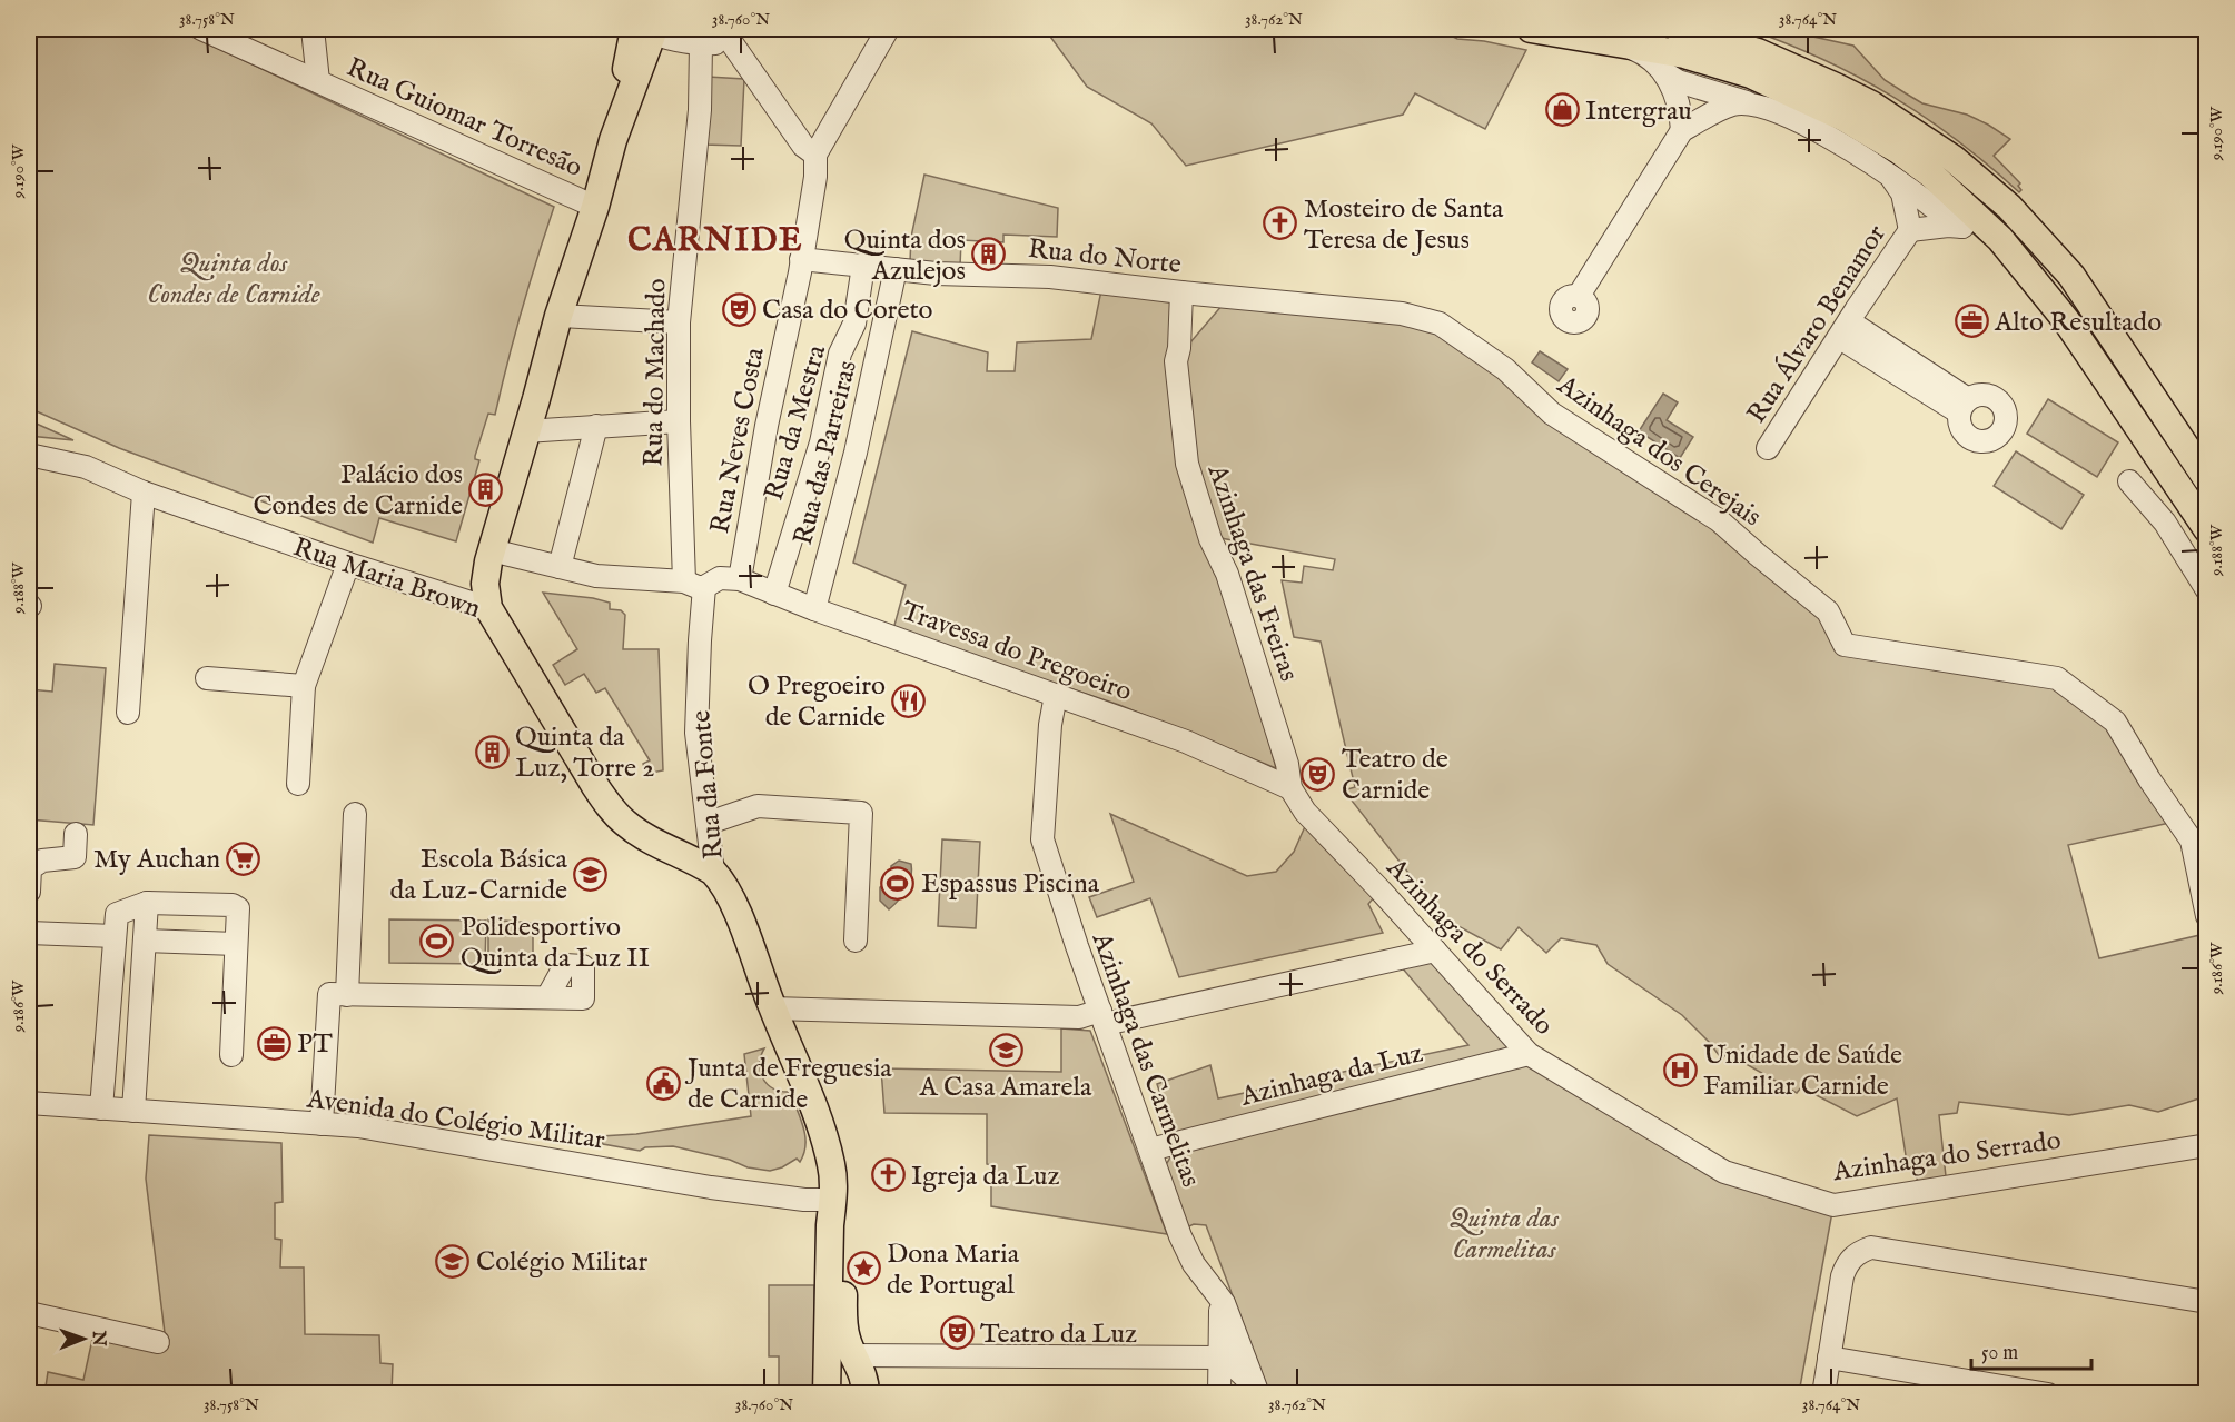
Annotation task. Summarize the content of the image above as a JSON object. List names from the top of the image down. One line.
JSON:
{"streets":{"main road":["Rua Maria Brown","Rua da Fonte"],"street":["Rua Guiomar Torresão","Rua do Norte","Rua Álvaro Benamor","Rua do Machado","Rua da Mestra","Rua Neves Costa","Azinhaga dos Cerejais","Rua das Parreiras","Azinhaga das Freiras","Travessa do Pregoeiro","Azinhaga do Serrado","Azinhaga das Carmelitas","Azinhaga da Luz","Avenida do Colégio Militar"]},"crossings":[["Rua do Norte","Rua da Mestra"],["Rua do Norte","Rua Neves Costa"],["Rua do Norte","Azinhaga dos Cerejais"],["Rua do Norte","Rua das Parreiras"],["Rua do Norte","Azinhaga das Freiras"],["Rua do Machado","Rua Neves Costa"],["Rua do Machado","Travessa do Pregoeiro"],["Rua do Machado","Rua da Fonte"],["Rua da Mestra","Travessa do Pregoeiro"],["Rua Neves Costa","Travessa do Pregoeiro"],["Rua Neves Costa","Rua da Fonte"],["Rua das Parreiras","Travessa do Pregoeiro"],["Azinhaga das Freiras","Travessa do Pregoeiro"],["Azinhaga das Freiras","Azinhaga do Serrado"],["Rua Maria Brown","Rua da Fonte"],["Travessa do Pregoeiro","Rua da Fonte"],["Travessa do Pregoeiro","Azinhaga do Serrado"],["Travessa do Pregoeiro","Azinhaga das Carmelitas"],["Rua da Fonte","Avenida do Colégio Militar"],["Azinhaga do Serrado","Azinhaga da Luz"],["Azinhaga das Carmelitas","Azinhaga da Luz"]],"districts":["CARNIDE"],"parks":["Quinta dos Condes de Carnide","Quinta das Carmelitas"],"places":{"shop":["Intergrau"],"church":["Mosteiro de Santa Teresa de Jesus","Igreja da Luz"],"building":["Quinta dos Azulejos","Palácio dos Condes de Carnide","Quinta da Luz, Torre 2"],"theatre":["Casa do Coreto","Teatro de Carnide","Teatro da Luz"],"office":["Alto Resultado","PT"],"restaurant":["O Pregoeiro de Carnide"],"supermarket":["My Auchan"],"school or university":["Escola Básica da Luz-Carnide","A Casa Amarela","Colégio Militar"],"sports":["Espassus Piscina","Polidesportivo Quinta da Luz II"],"hospital":["Unidade de Saúde Familiar Carnide"],"public building":["Junta de Freguesia de Carnide"],"place":["Dona Maria de Portugal"]},"scale_bar":"50 m","north":"right","coordinates":["38.758°N","38.760°N","38.762°N","38.764°N","9.190°W","9.188°W","9.186°W"]}
